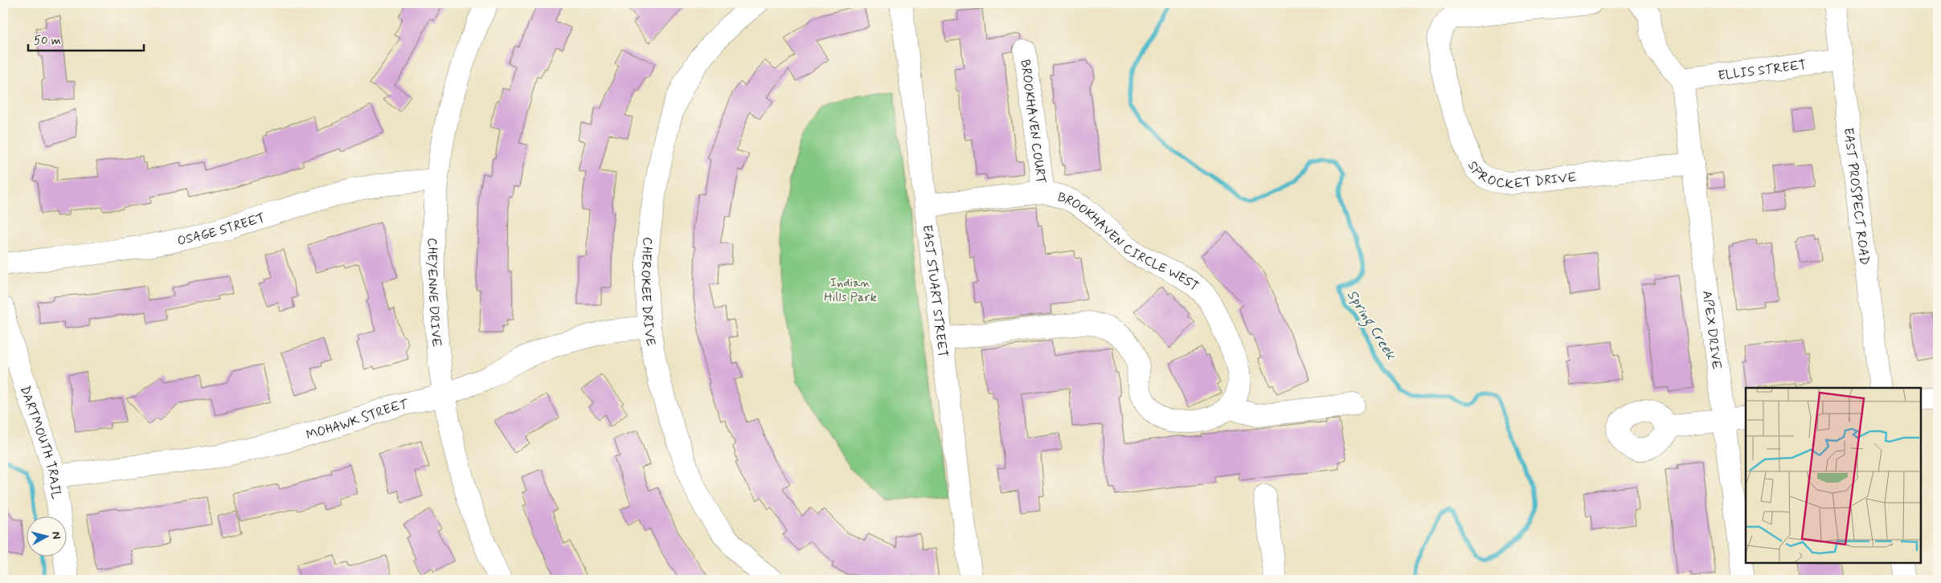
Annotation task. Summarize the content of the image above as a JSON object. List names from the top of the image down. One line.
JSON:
{"streets":{"street":["ELLIS STREET","BROOKHAVEN COURT","SPROCKET DRIVE","EAST PROSPECT ROAD","OSAGE STREET","BROOKHAVEN CIRCLE WEST","EAST STUART STREET","CHEYENNE DRIVE","CHEROKEE DRIVE","APEX DRIVE","MOHAWK STREET","DARTMOUTH TRAIL"]},"crossings":[["ELLIS STREET","EAST PROSPECT ROAD"],["ELLIS STREET","APEX DRIVE"],["BROOKHAVEN COURT","BROOKHAVEN CIRCLE WEST"],["SPROCKET DRIVE","APEX DRIVE"],["OSAGE STREET","CHEYENNE DRIVE"],["BROOKHAVEN CIRCLE WEST","EAST STUART STREET"],["CHEYENNE DRIVE","MOHAWK STREET"],["CHEROKEE DRIVE","MOHAWK STREET"],["MOHAWK STREET","DARTMOUTH TRAIL"]],"water":["Spring Creek"],"parks":["Indian Hills Park"],"scale_bar":"50 m","north":"right"}
